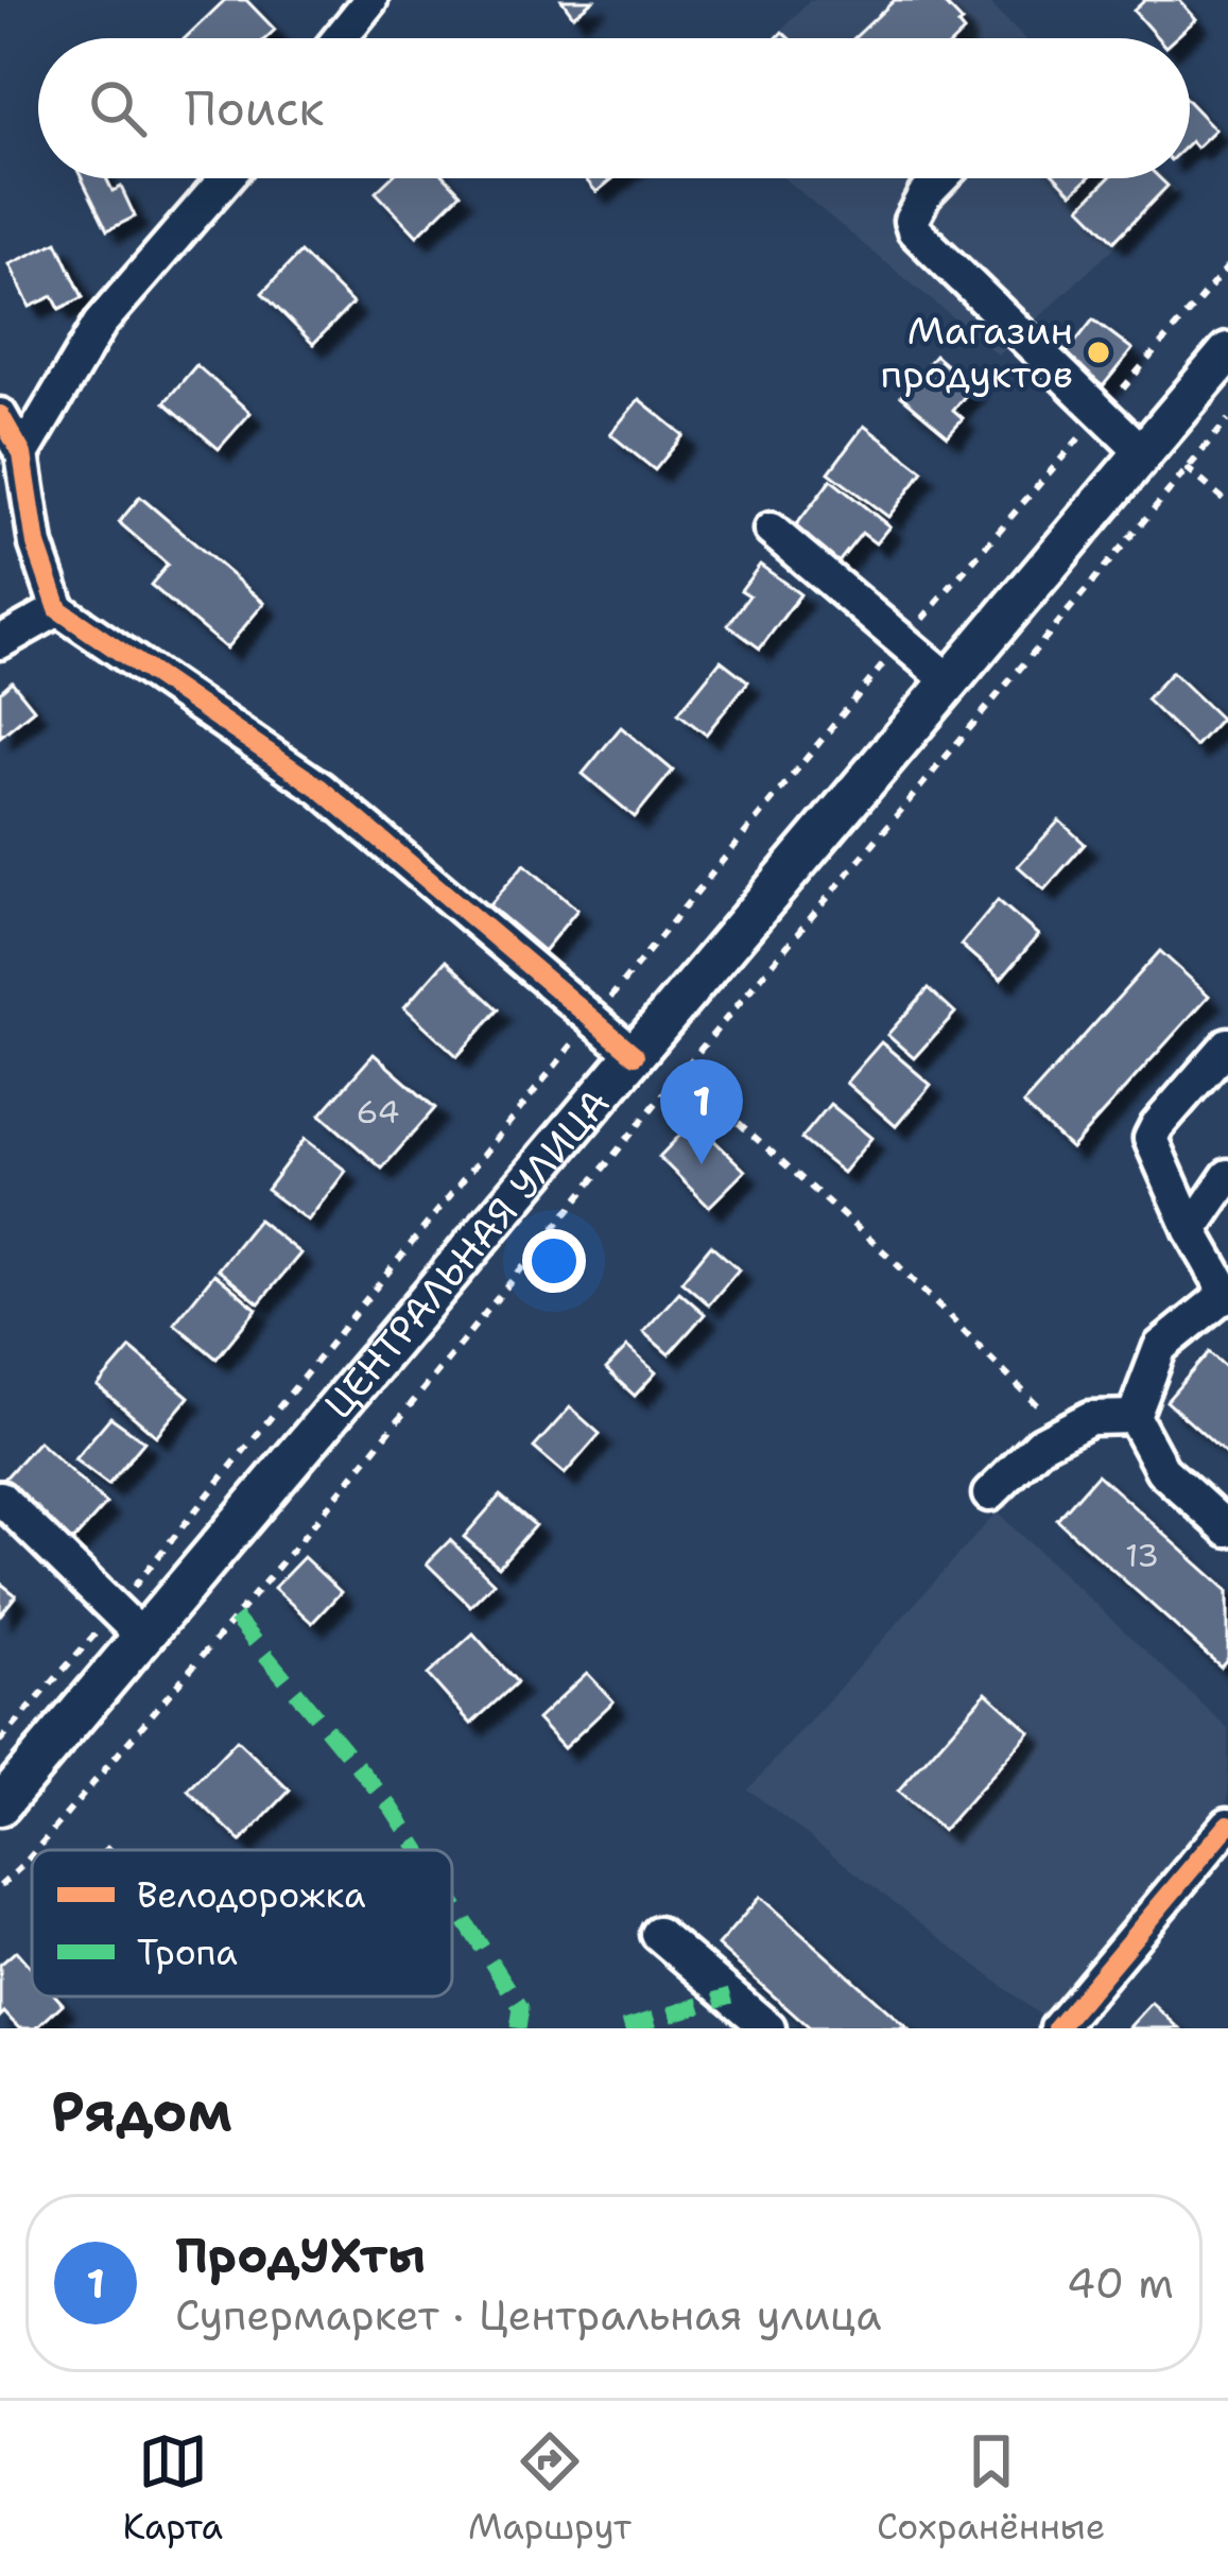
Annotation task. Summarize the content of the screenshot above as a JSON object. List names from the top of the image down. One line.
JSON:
{"streets":{"main road":["ЦЕНТРАЛЬНАЯ УЛИЦА"]},"places":["Магазин продуктов"],"house_numbers":["64","13"],"legend":["Велодорожка","Тропа"],"page":{"search":"Поиск","pins":"1","heading":"Рядом","list":[{"mark":"1","name":"ПродУХты","note":"Супермаркет · Центральная улица","value":"40 m"}],"nav":["Карта","Маршрут","Сохранённые"]}}
